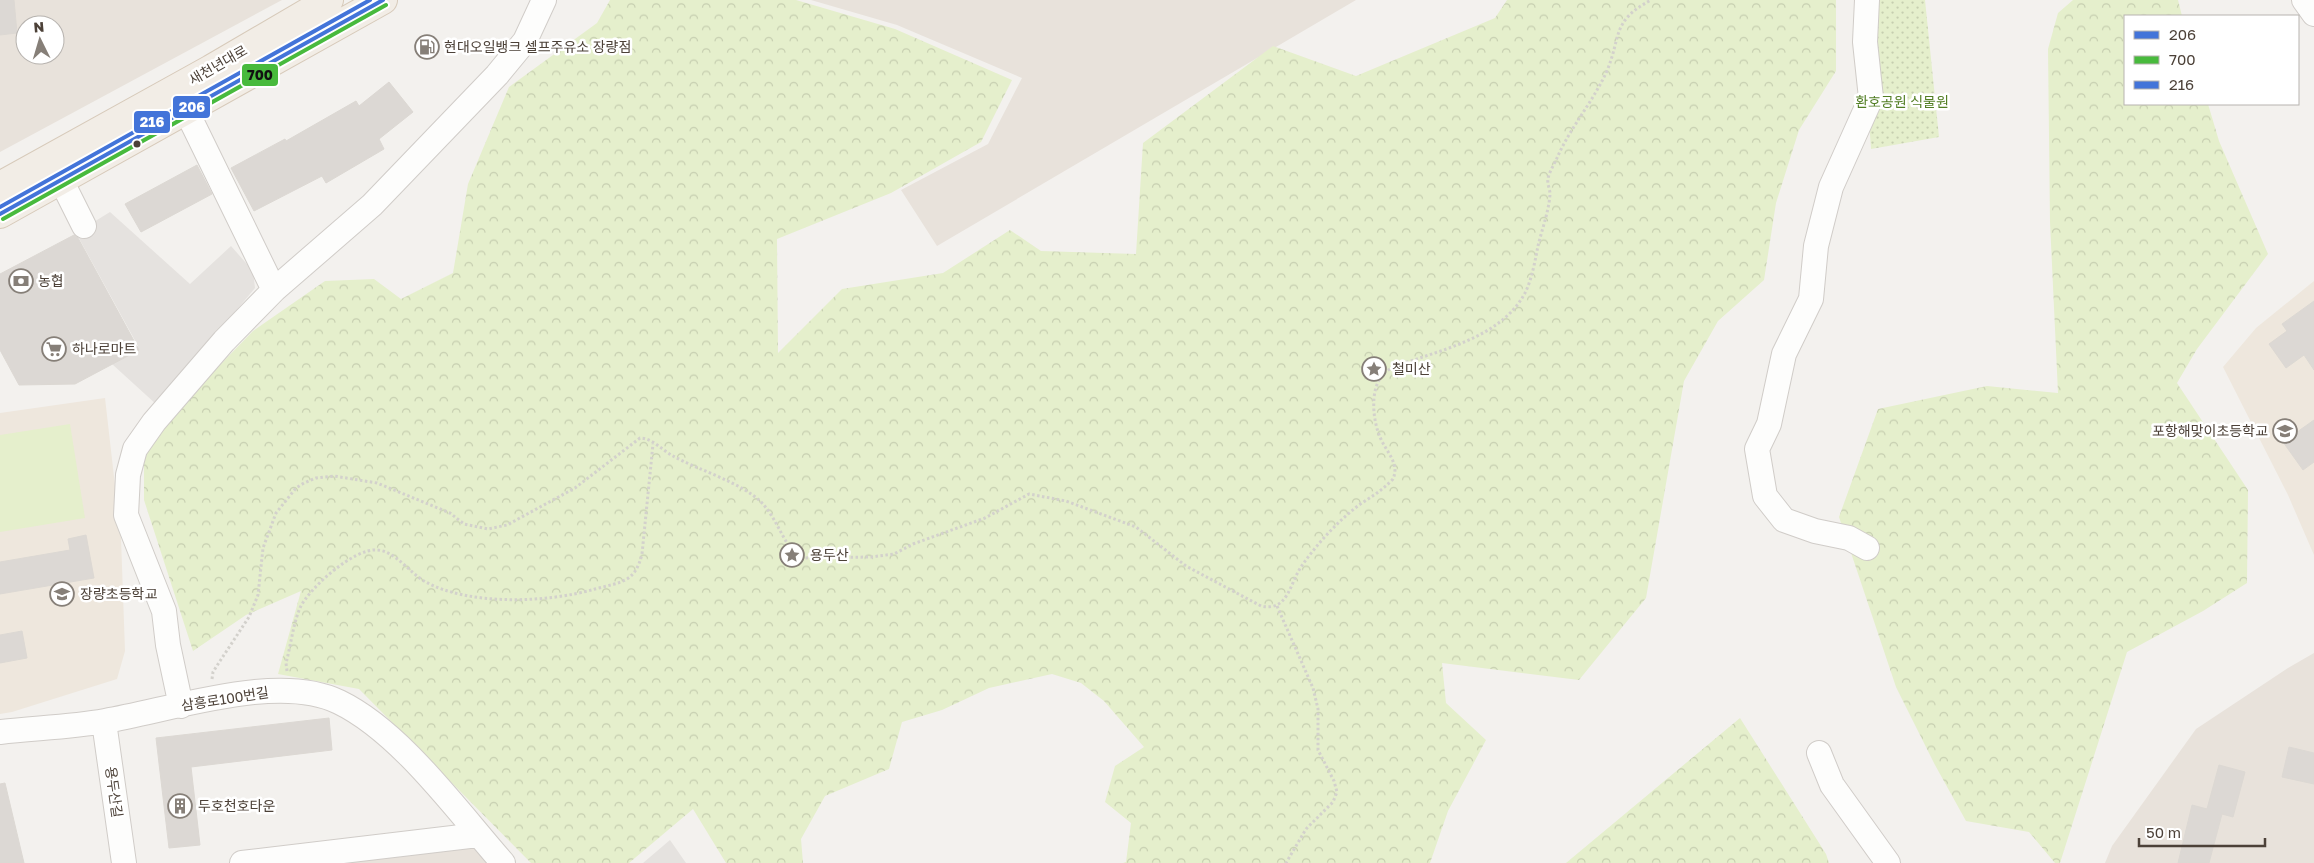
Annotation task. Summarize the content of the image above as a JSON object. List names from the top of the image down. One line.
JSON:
{"streets":{"main road":["새천년대로"],"street":["삼흥로100번길","용두산길"]},"crossings":[["삼흥로100번길","용두산길"]],"parks":["환호공원 식물원"],"places":{"fuel station":["현대오일뱅크 셀프주유소 장량점"],"bank":["농협"],"supermarket":["하나로마트"],"place":["철미산","용두산"],"school or university":["포항해맞이초등학교","장량초등학교"],"building":["두호천호타운"]},"lines":["transit line 206","transit line 216","transit line 700"],"legend":["206","700","216"],"scale_bar":"50 m","north":"top"}
